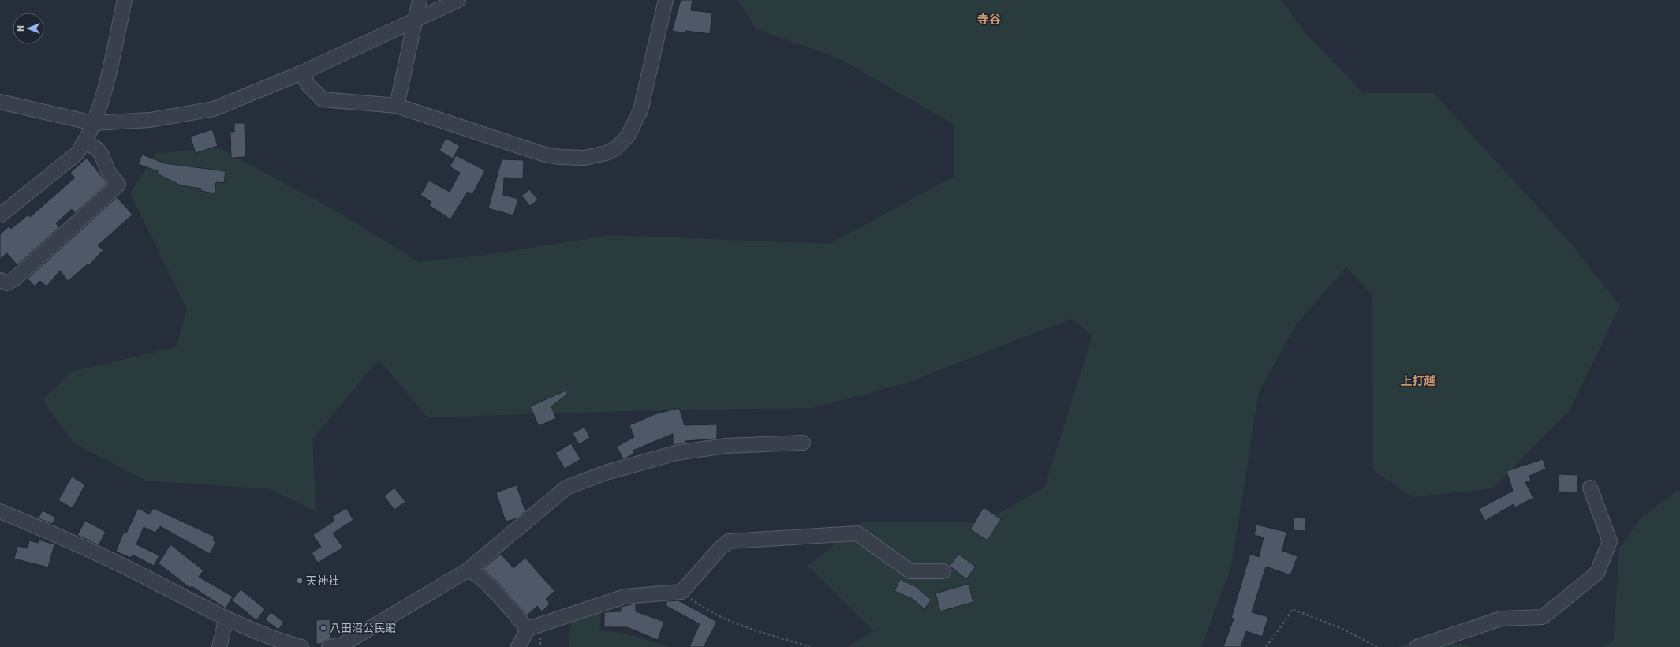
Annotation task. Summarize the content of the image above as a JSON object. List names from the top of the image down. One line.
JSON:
{"districts":["寺谷","上打越"],"places":["天神社","八田沼公民館"],"north":"left"}
